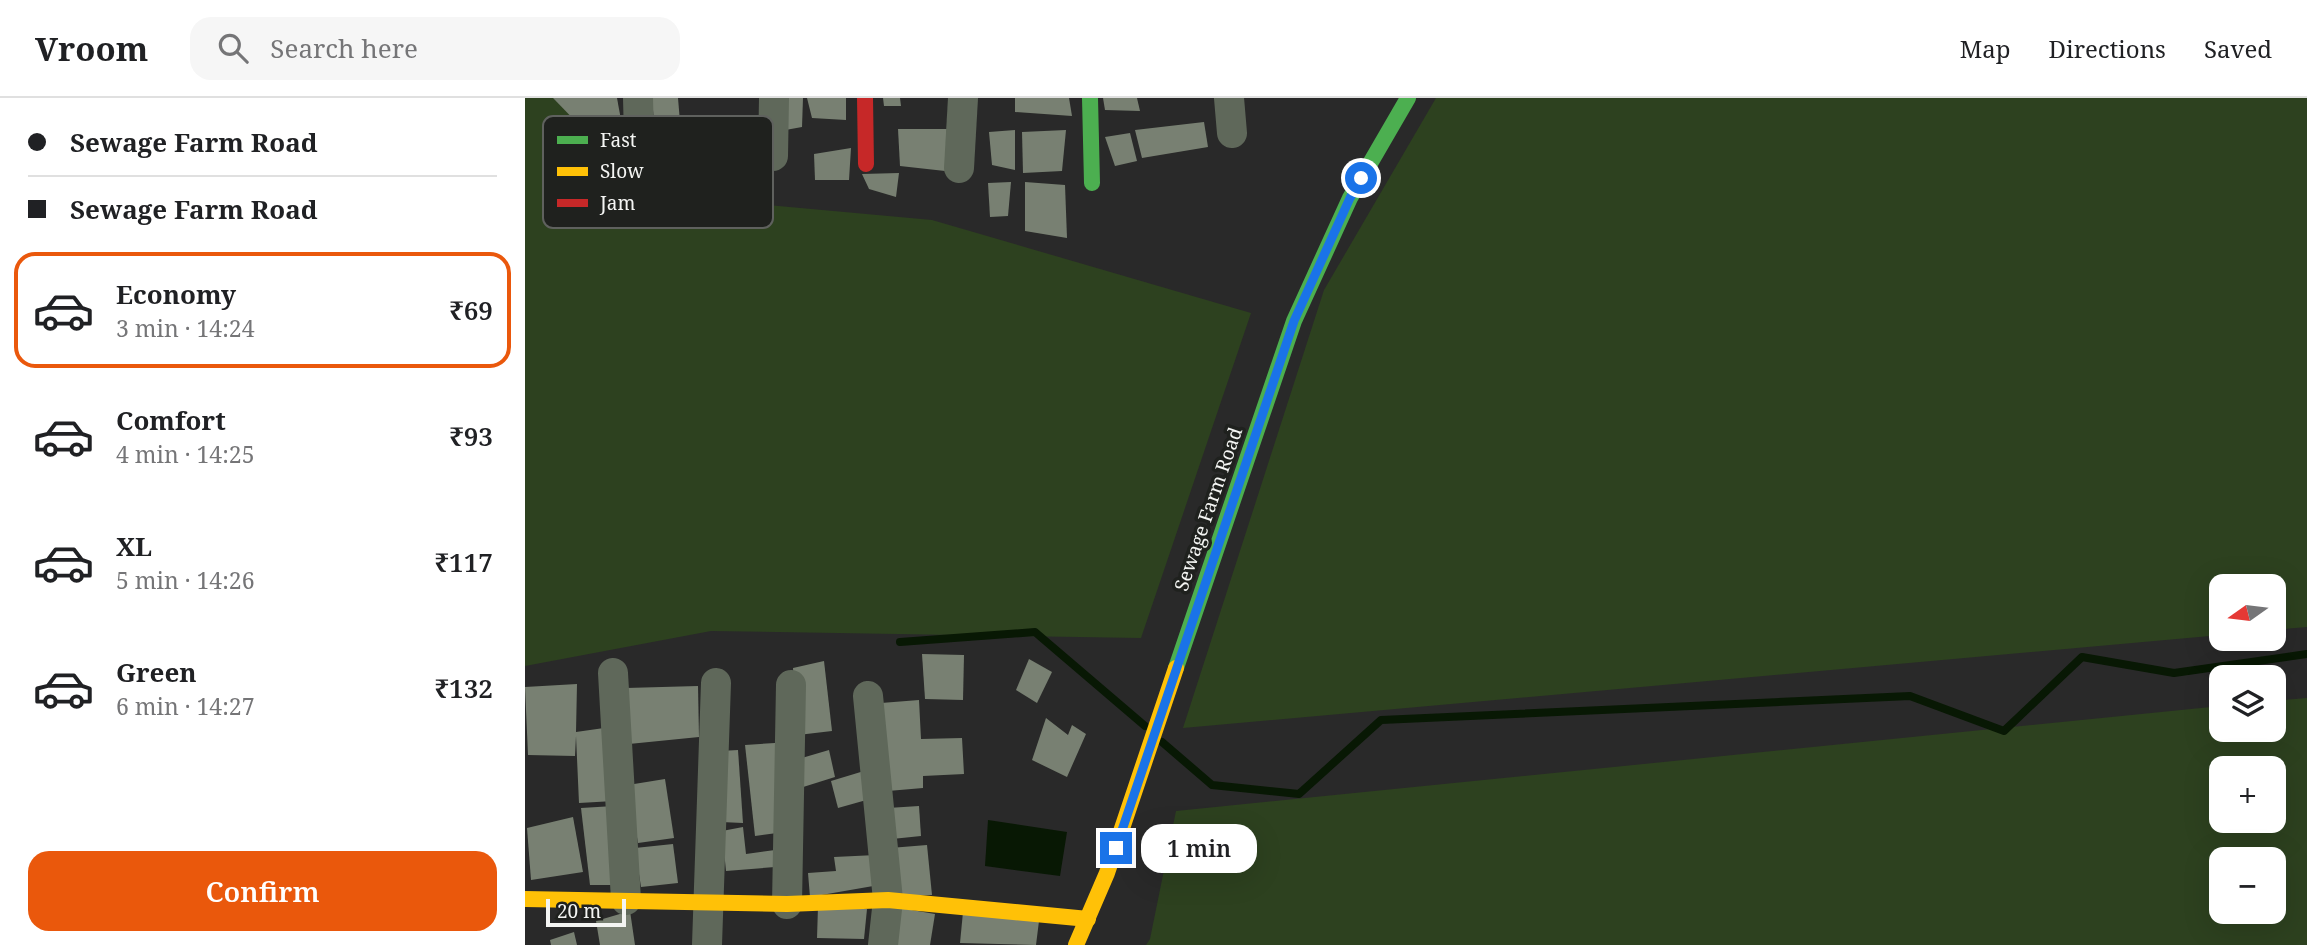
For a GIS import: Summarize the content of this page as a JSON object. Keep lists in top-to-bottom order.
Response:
{
  "streets": {
    "main road": ["Sewage Farm Road"]
  },
  "legend": ["Fast", "Slow", "Jam"],
  "scale_bar": "20 m",
  "north": "left",
  "page": {
    "header": "Vroom",
    "search": "Search here",
    "nav": ["Map", "Directions", "Saved"],
    "banner": ["Sewage Farm Road", "Sewage Farm Road"],
    "list": [
      {
        "name": "Economy",
        "note": "3 min · 14:24",
        "value": "₹69"
      },
      {
        "name": "Comfort",
        "note": "4 min · 14:25",
        "value": "₹93"
      },
      {
        "name": "XL",
        "note": "5 min · 14:26",
        "value": "₹117"
      },
      {
        "name": "Green",
        "note": "6 min · 14:27",
        "value": "₹132"
      }
    ],
    "map_buttons": ["+", "−"],
    "bubble": "1 min",
    "buttons": "Confirm",
    "scale": "20 m"
  }
}
